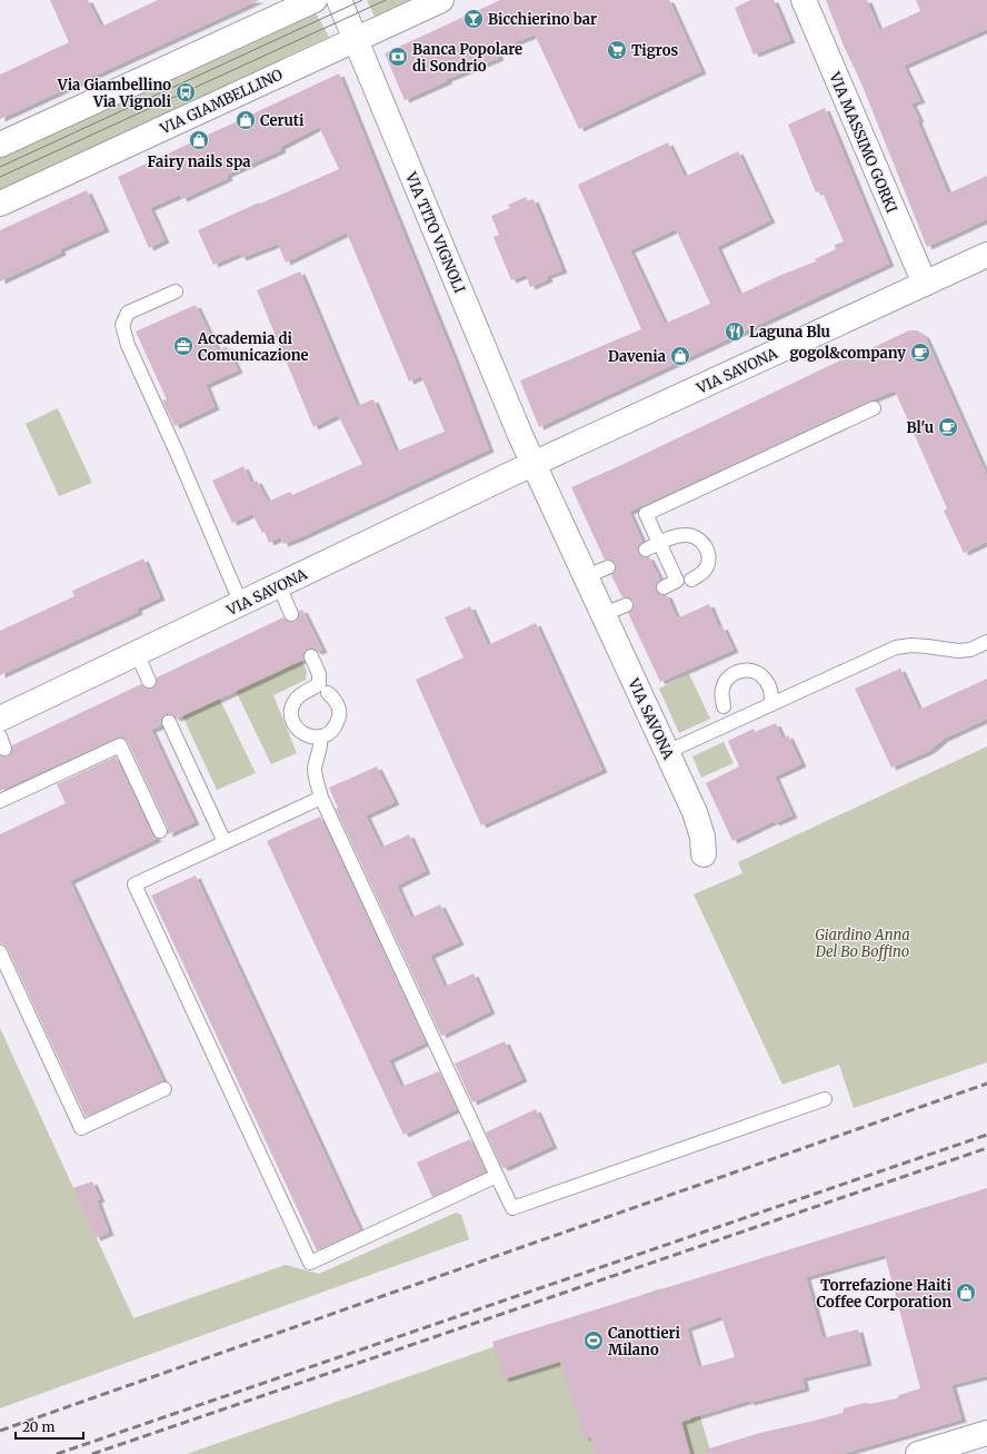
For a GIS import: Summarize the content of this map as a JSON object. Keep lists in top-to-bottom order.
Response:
{
  "streets": {
    "street": [
      "VIA GIAMBELLINO",
      "VIA MASSIMO GORKI",
      "VIA TITO VIGNOLI",
      "VIA SAVONA"
    ]
  },
  "crossings": [
    ["VIA GIAMBELLINO", "VIA TITO VIGNOLI"],
    ["VIA MASSIMO GORKI", "VIA SAVONA"],
    ["VIA TITO VIGNOLI", "VIA SAVONA"]
  ],
  "parks": ["Giardino Anna Del Bo Boffino"],
  "places": {
    "bar": ["Bicchierino bar"],
    "supermarket": ["Tigros"],
    "bank": ["Banca Popolare di Sondrio"],
    "bus stop": ["Via Giambellino Via Vignoli"],
    "shop": [
      "Ceruti",
      "Fairy nails spa",
      "Davenia",
      "Torrefazione Haiti Coffee Corporation"
    ],
    "restaurant": ["Laguna Blu"],
    "office": ["Accademia di Comunicazione"],
    "cafe": ["gogol&company", "Bl'u"],
    "sports": ["Canottieri Milano"]
  },
  "scale_bar": "20 m"
}
